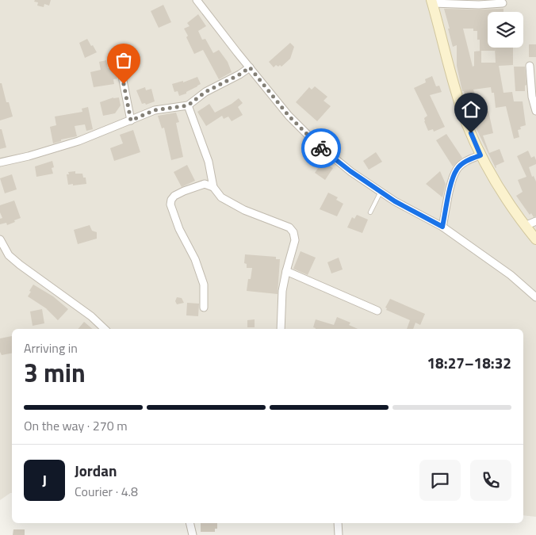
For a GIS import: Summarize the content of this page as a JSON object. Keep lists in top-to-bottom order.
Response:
{
  "page": {
    "heading": ["3 min", "Arriving in", "18:27–18:32"],
    "panel": ["Jordan", "Courier · 4.8"],
    "bar": "On the way · 270 m",
    "round": "J"
  }
}
